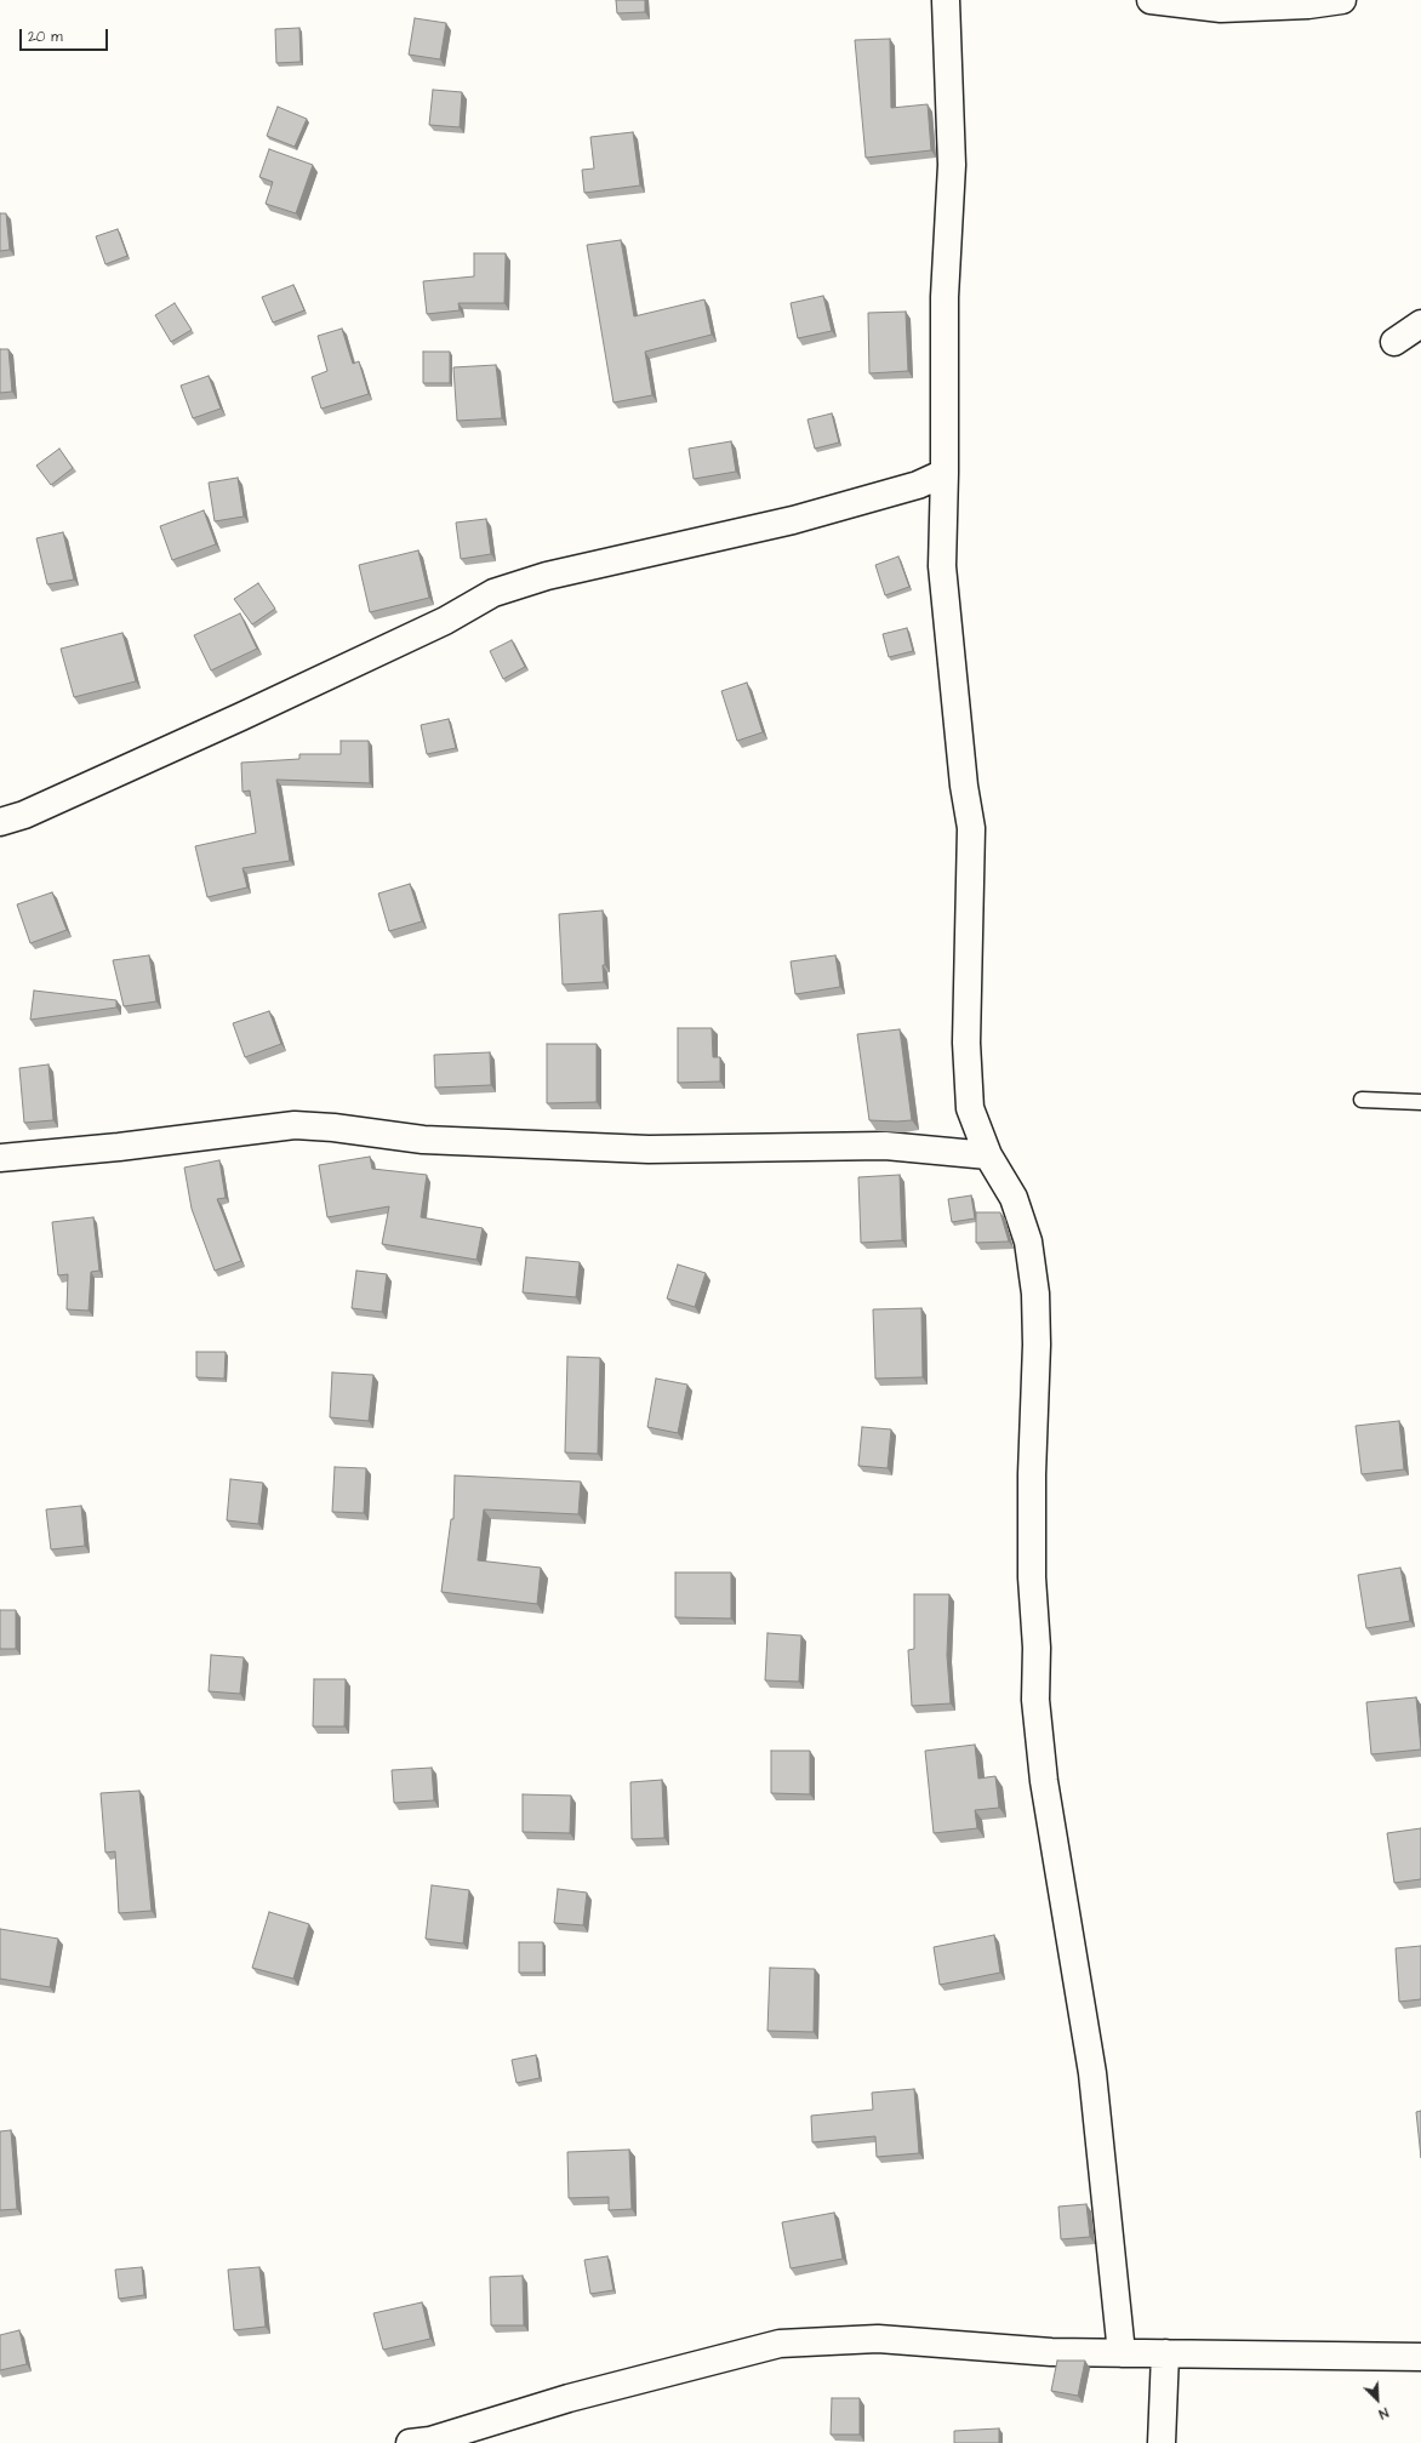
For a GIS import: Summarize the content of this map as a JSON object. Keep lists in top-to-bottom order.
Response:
{
  "scale_bar": "20 m",
  "north": "bottom right"
}
